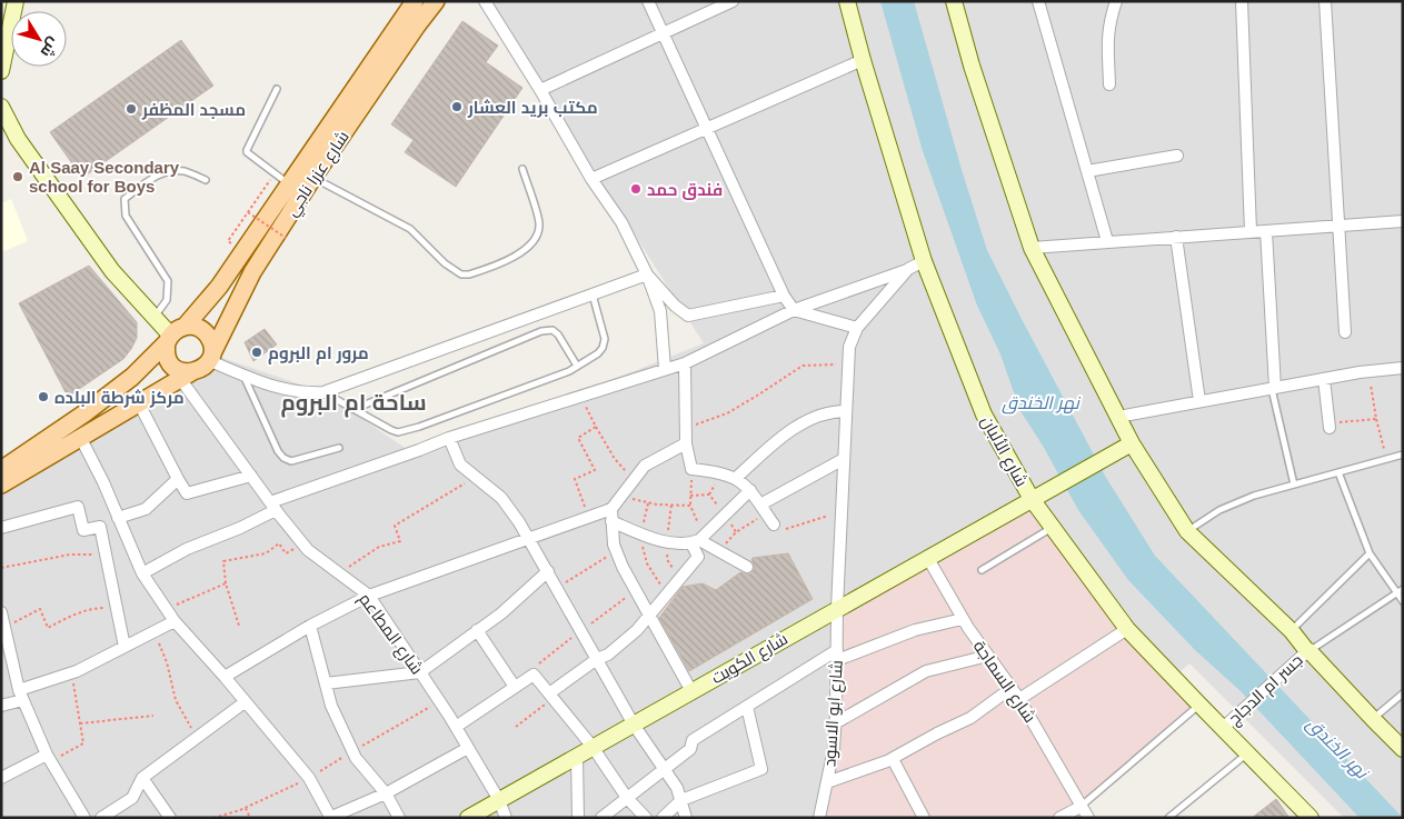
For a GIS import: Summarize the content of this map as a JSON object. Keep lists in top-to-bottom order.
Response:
{
  "streets": {
    "main road": ["شارع عزرا ناجي", "شارع الألبان", "شارع الكويت"],
    "street": [
      "شارع المطاعم",
      "شارع السماجة",
      "جسر ام الدجاج",
      "شارع ابو الاسود"
    ]
  },
  "crossings": [
    ["شارع عزرا ناجي", "شارع المطاعم"],
    ["شارع الألبان", "شارع الكويت"],
    ["شارع الألبان", "جسر ام الدجاج"],
    ["شارع المطاعم", "شارع الكويت"],
    ["شارع الكويت", "شارع السماجة"],
    ["شارع الكويت", "شارع ابو الاسود"]
  ],
  "districts": ["ساحة ام البروم"],
  "water": ["نهر الخندق"],
  "places": [
    "مكتب بريد العشار",
    "مسجد المظفر",
    "Al Saay Secondary school for Boys",
    "فندق حمد",
    "مرور ام البروم",
    "مركز شرطة البلده"
  ],
  "north": "bottom right"
}
